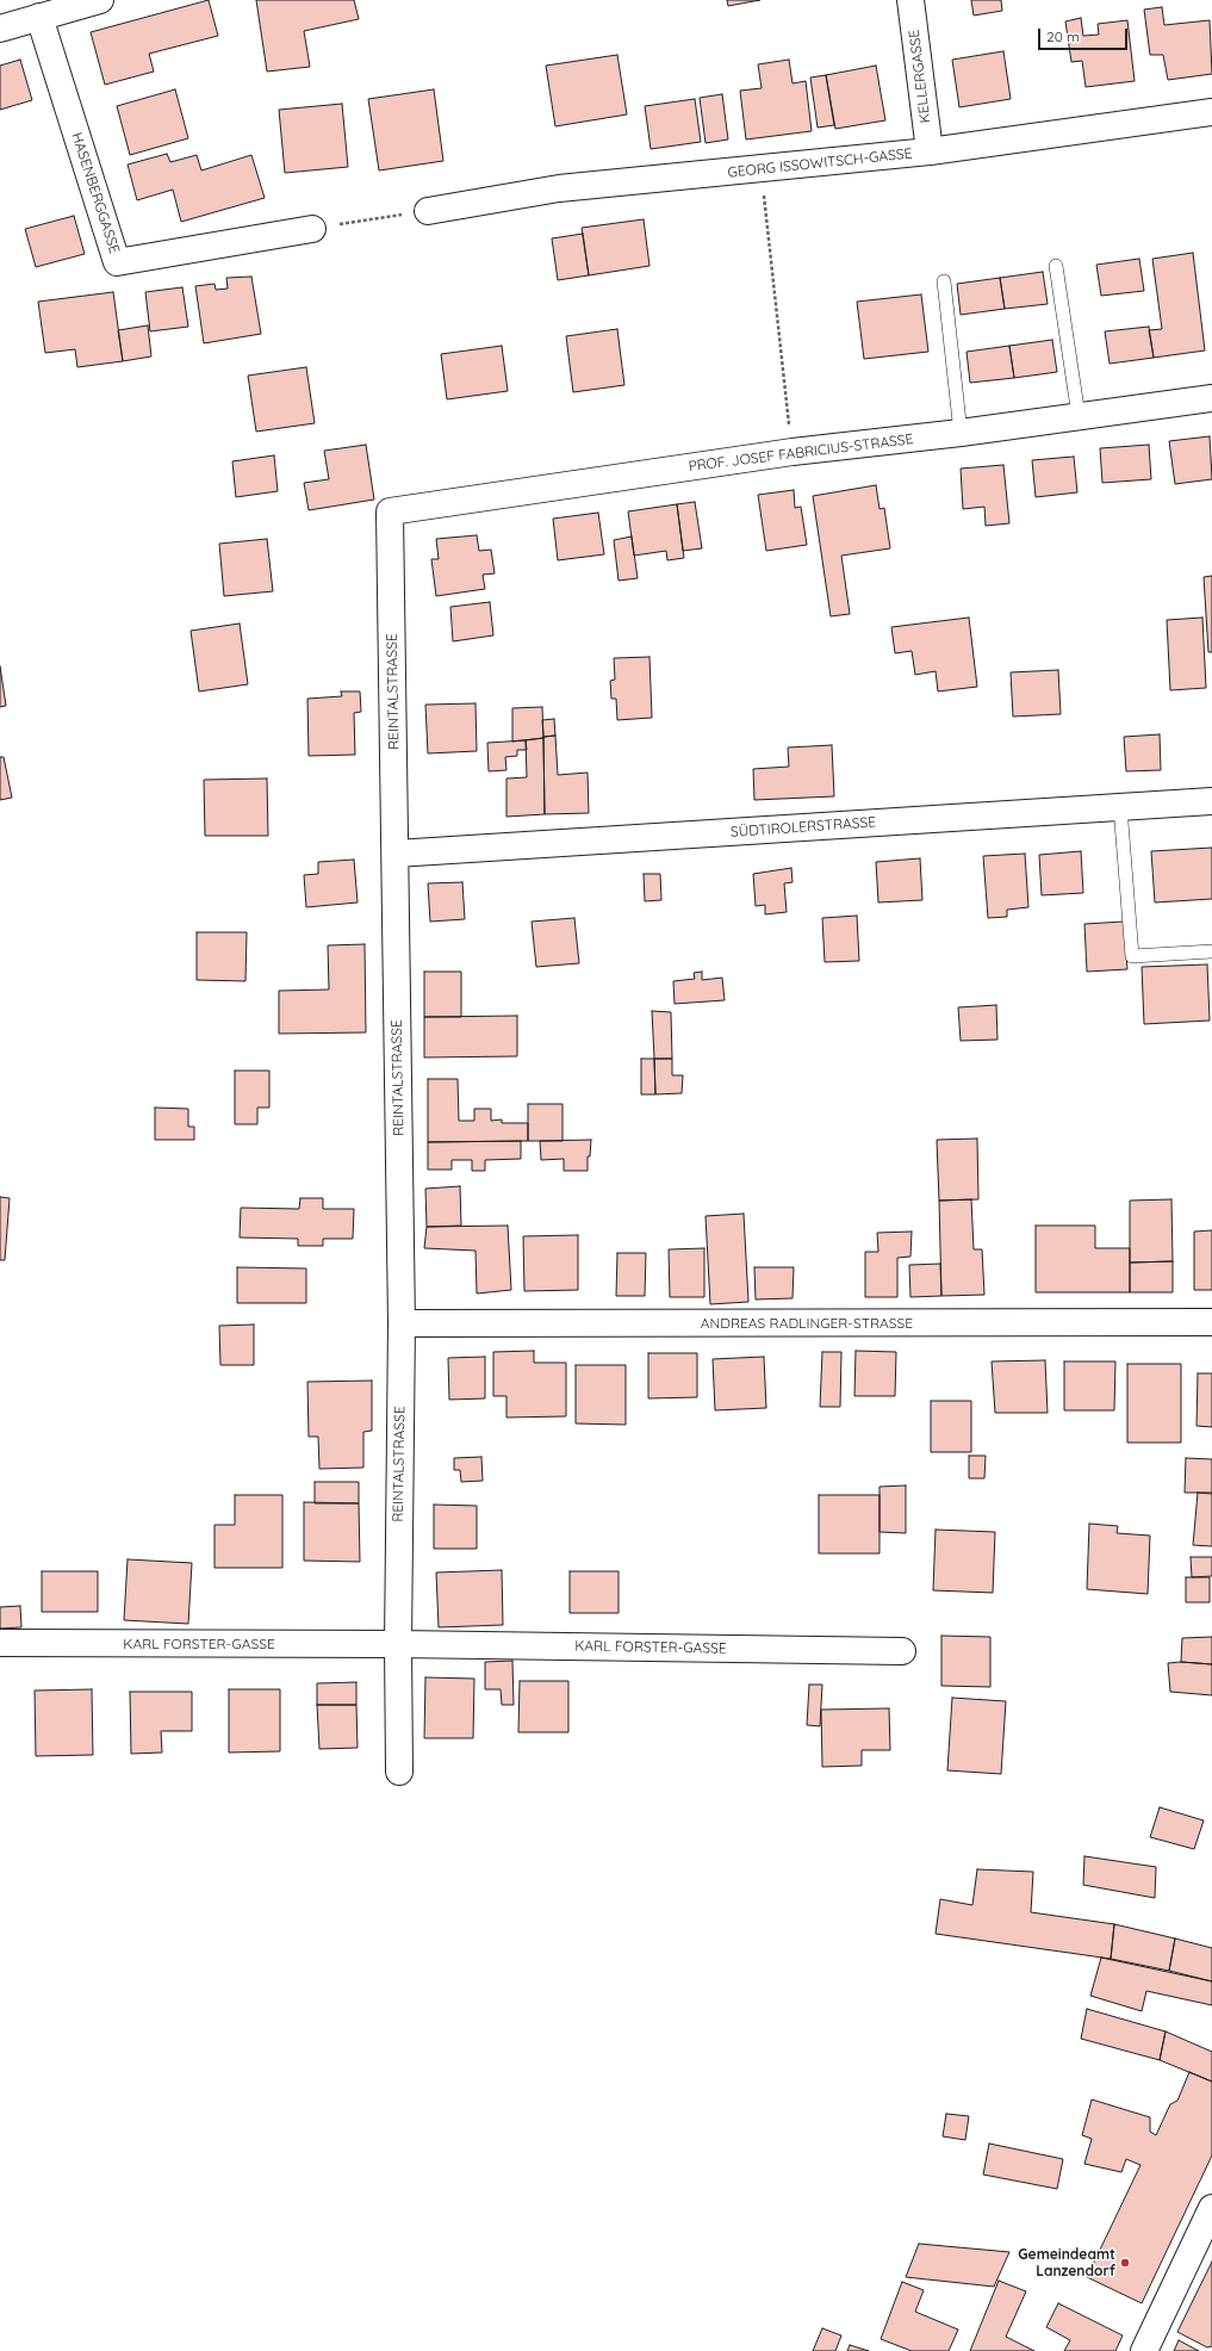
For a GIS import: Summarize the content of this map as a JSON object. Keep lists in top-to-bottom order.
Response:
{
  "streets": {
    "street": [
      "KELLERGASSE",
      "GEORG ISSOWITSCH-GASSE",
      "HASENBERGGASSE",
      "PROF. JOSEF FABRICIUS-STRASSE",
      "REINTALSTRASSE",
      "SÜDTIROLERSTRASSE",
      "ANDREAS RADLINGER-STRASSE",
      "KARL FORSTER-GASSE"
    ]
  },
  "crossings": [
    ["KELLERGASSE", "GEORG ISSOWITSCH-GASSE"],
    ["PROF. JOSEF FABRICIUS-STRASSE", "REINTALSTRASSE"],
    ["REINTALSTRASSE", "SÜDTIROLERSTRASSE"],
    ["REINTALSTRASSE", "ANDREAS RADLINGER-STRASSE"],
    ["REINTALSTRASSE", "KARL FORSTER-GASSE"]
  ],
  "places": ["Gemeindeamt Lanzendorf"],
  "scale_bar": "20 m"
}
